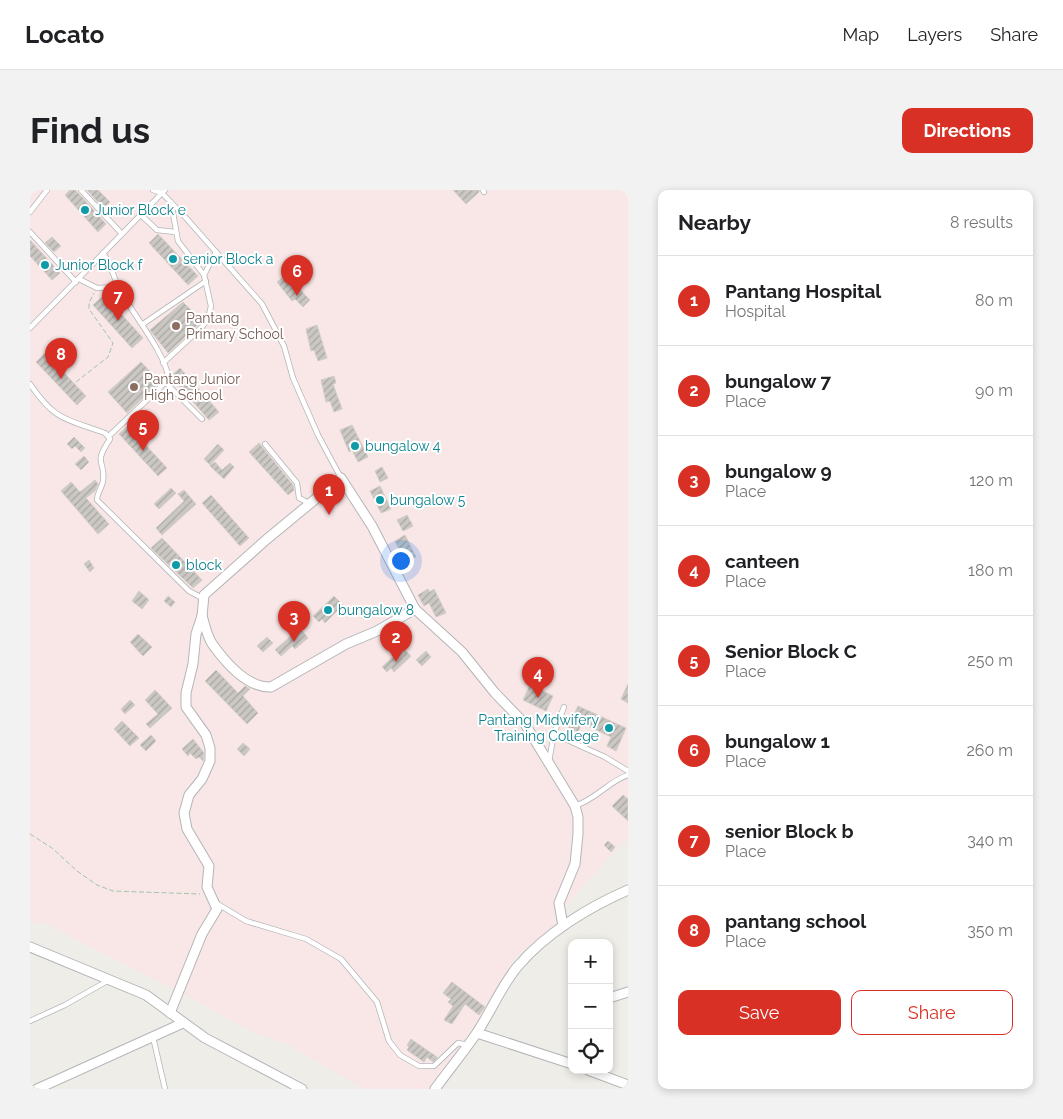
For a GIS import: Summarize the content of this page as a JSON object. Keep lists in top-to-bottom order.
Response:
{
  "places": [
    "Junior Block e",
    "senior Block a",
    "Junior Block f",
    "Pantang Primary School",
    "Pantang Junior High School",
    "bungalow 4",
    "bungalow 5",
    "block",
    "bungalow 8",
    "Pantang Midwifery Training College"
  ],
  "page": {
    "header": "Locato",
    "nav": ["Map", "Layers", "Share"],
    "buttons": [
      "Directions",
      ["Save", "Share"]
    ],
    "title": "Find us",
    "heading": ["Nearby", "8 results"],
    "pins": [
      "6",
      "7",
      "8",
      "5",
      "1",
      "3",
      "2",
      "4"
    ],
    "list": [
      {
        "mark": "1",
        "name": "Pantang Hospital",
        "note": "Hospital",
        "value": "80 m"
      },
      {
        "mark": "2",
        "name": "bungalow 7",
        "note": "Place",
        "value": "90 m"
      },
      {
        "mark": "3",
        "name": "bungalow 9",
        "note": "Place",
        "value": "120 m"
      },
      {
        "mark": "4",
        "name": "canteen",
        "note": "Place",
        "value": "180 m"
      },
      {
        "mark": "5",
        "name": "Senior Block C",
        "note": "Place",
        "value": "250 m"
      },
      {
        "mark": "6",
        "name": "bungalow 1",
        "note": "Place",
        "value": "260 m"
      },
      {
        "mark": "7",
        "name": "senior Block b",
        "note": "Place",
        "value": "340 m"
      },
      {
        "mark": "8",
        "name": "pantang school",
        "note": "Place",
        "value": "350 m"
      }
    ],
    "map_buttons": ["+", "−"]
  }
}
